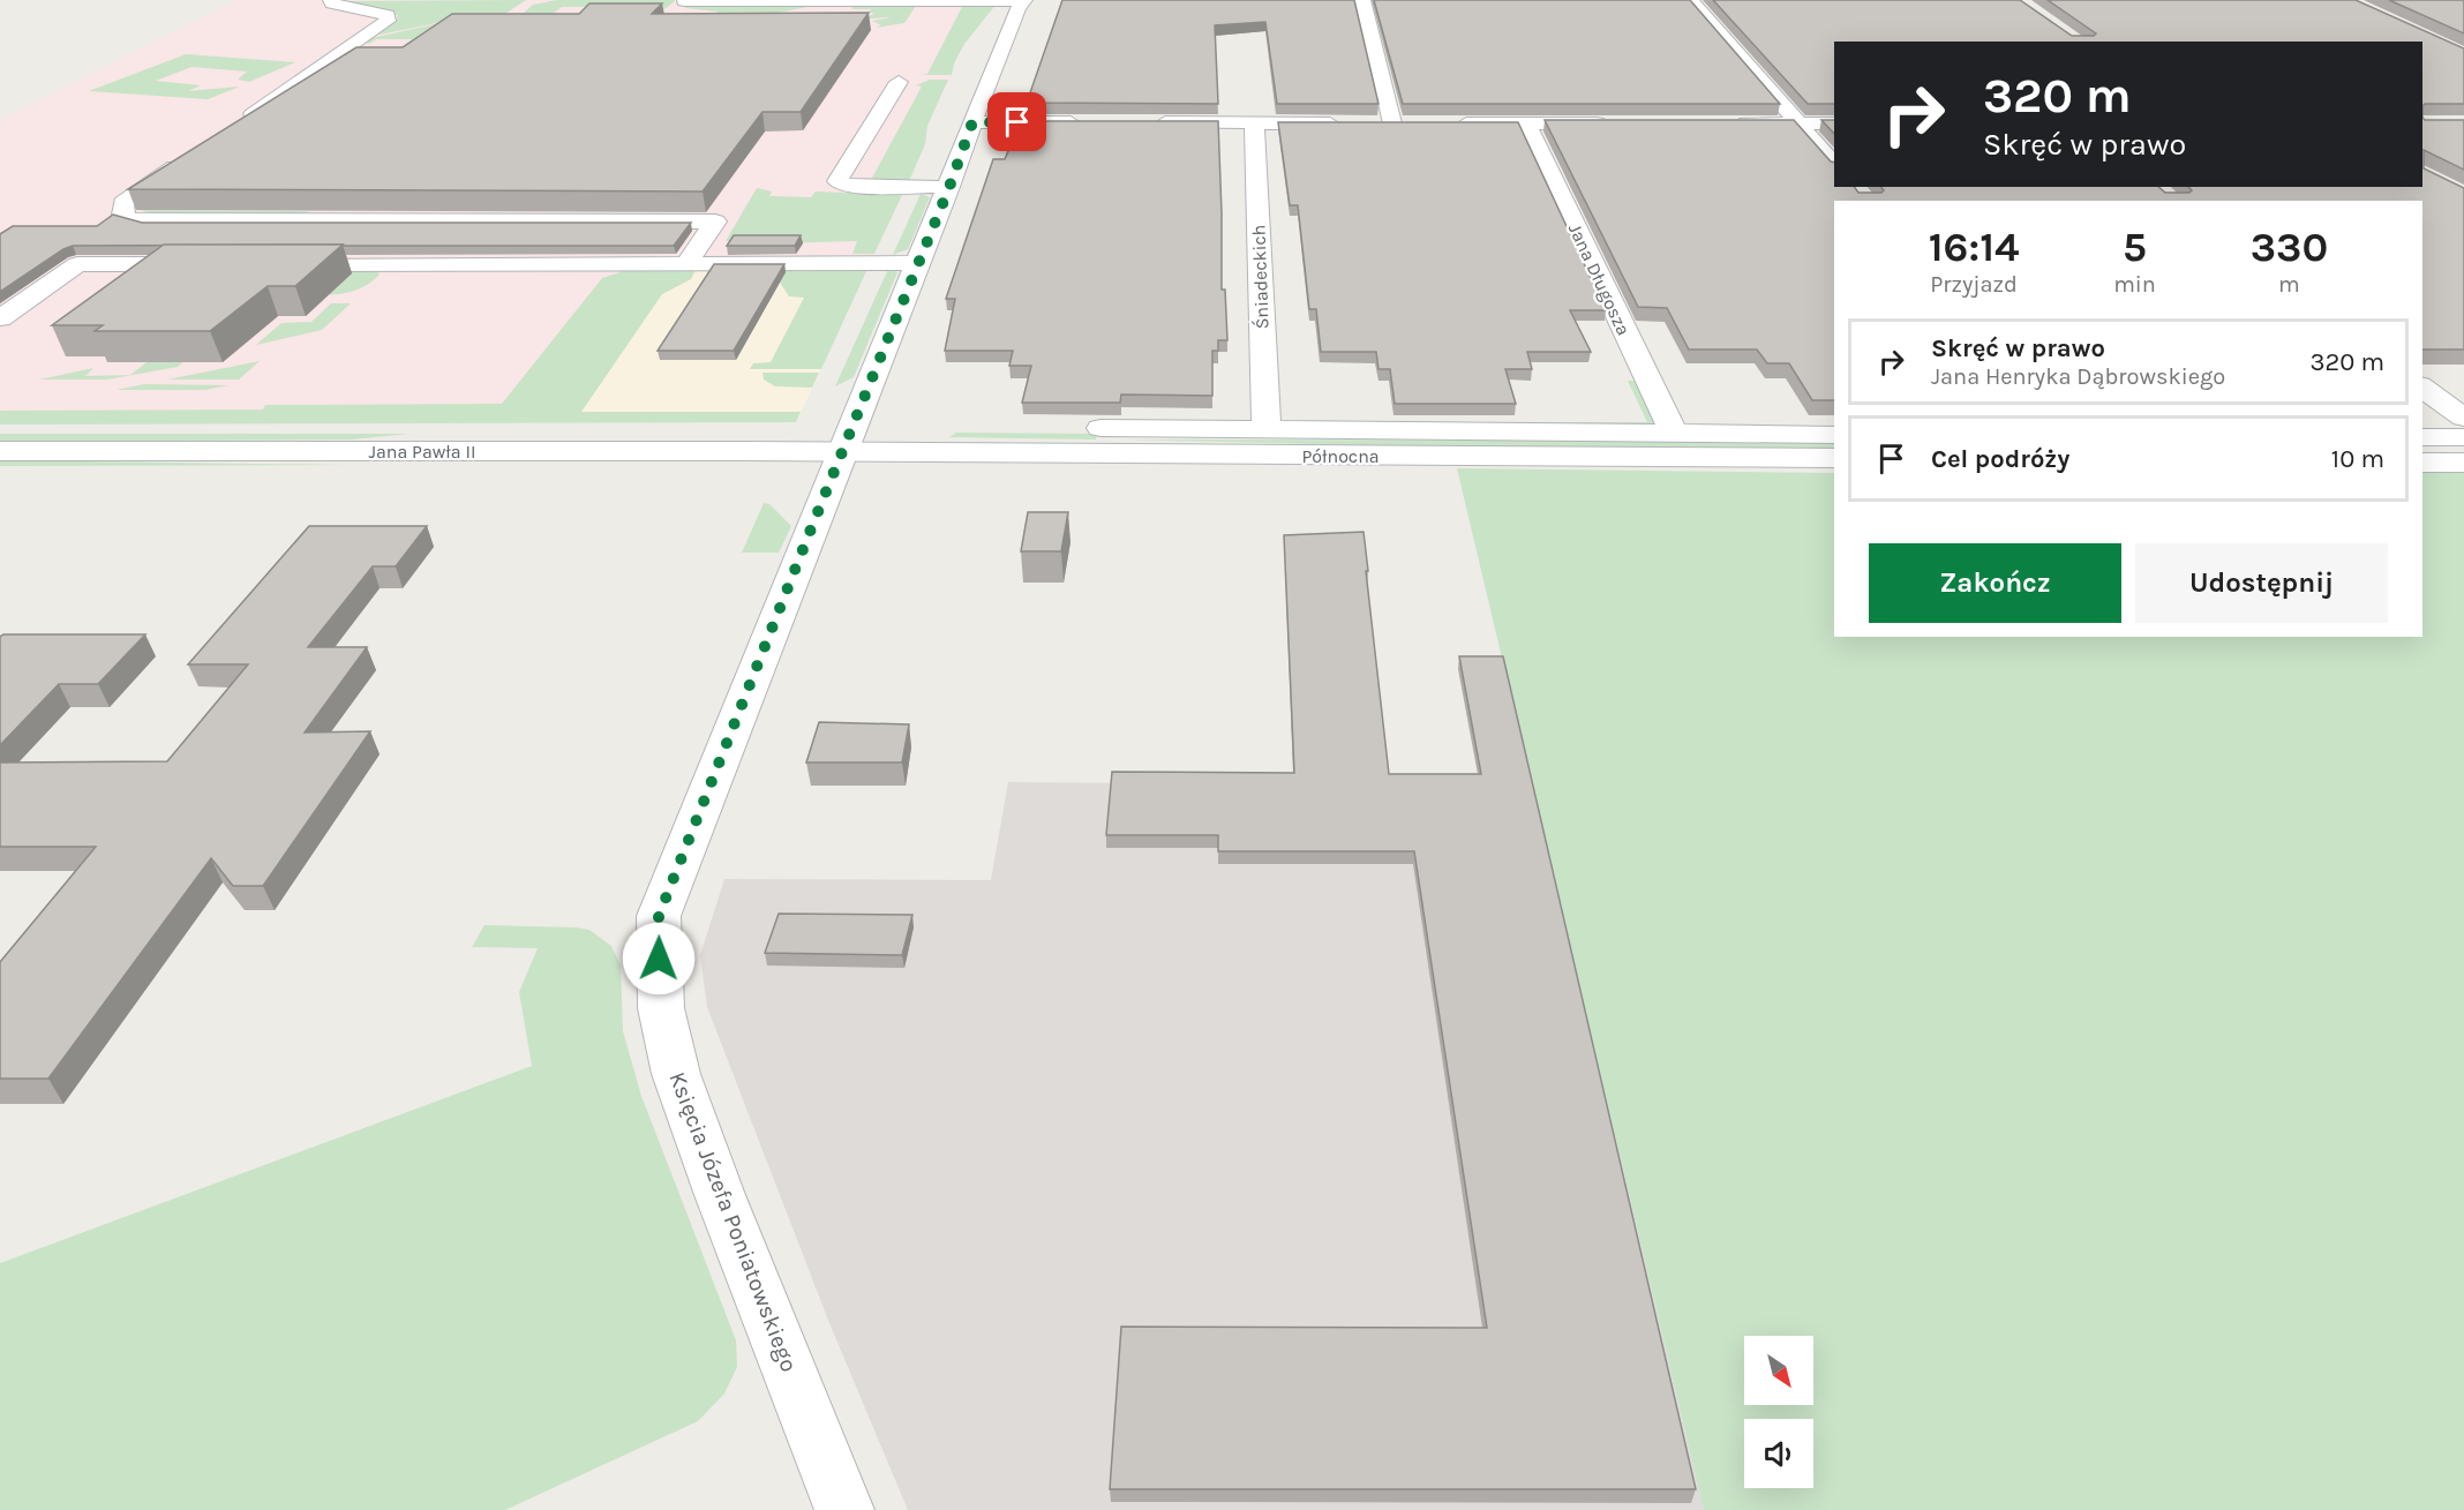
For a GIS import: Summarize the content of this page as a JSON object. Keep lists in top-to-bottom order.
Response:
{
  "streets": {
    "street": [
      "Śniadeckich",
      "Jana Długosza",
      "Jana Pawła II",
      "Północna",
      "Księcia Józefa Poniatowskiego"
    ]
  },
  "crossings": [
    ["Śniadeckich", "Północna"],
    ["Jana Długosza", "Północna"],
    ["Jana Pawła II", "Północna"],
    ["Jana Pawła II", "Księcia Józefa Poniatowskiego"],
    ["Północna", "Księcia Józefa Poniatowskiego"]
  ],
  "north": "bottom right",
  "page": {
    "turn": ["320 m", "Skręć w prawo"],
    "eta": [
      "16:14",
      "Przyjazd",
      "5",
      "min",
      "330",
      "m"
    ],
    "list": [
      {
        "name": "Skręć w prawo",
        "note": "Jana Henryka Dąbrowskiego",
        "value": "320 m"
      },
      {
        "name": "Cel podróży",
        "value": "10 m"
      }
    ],
    "buttons": ["Zakończ", "Udostępnij"]
  }
}
